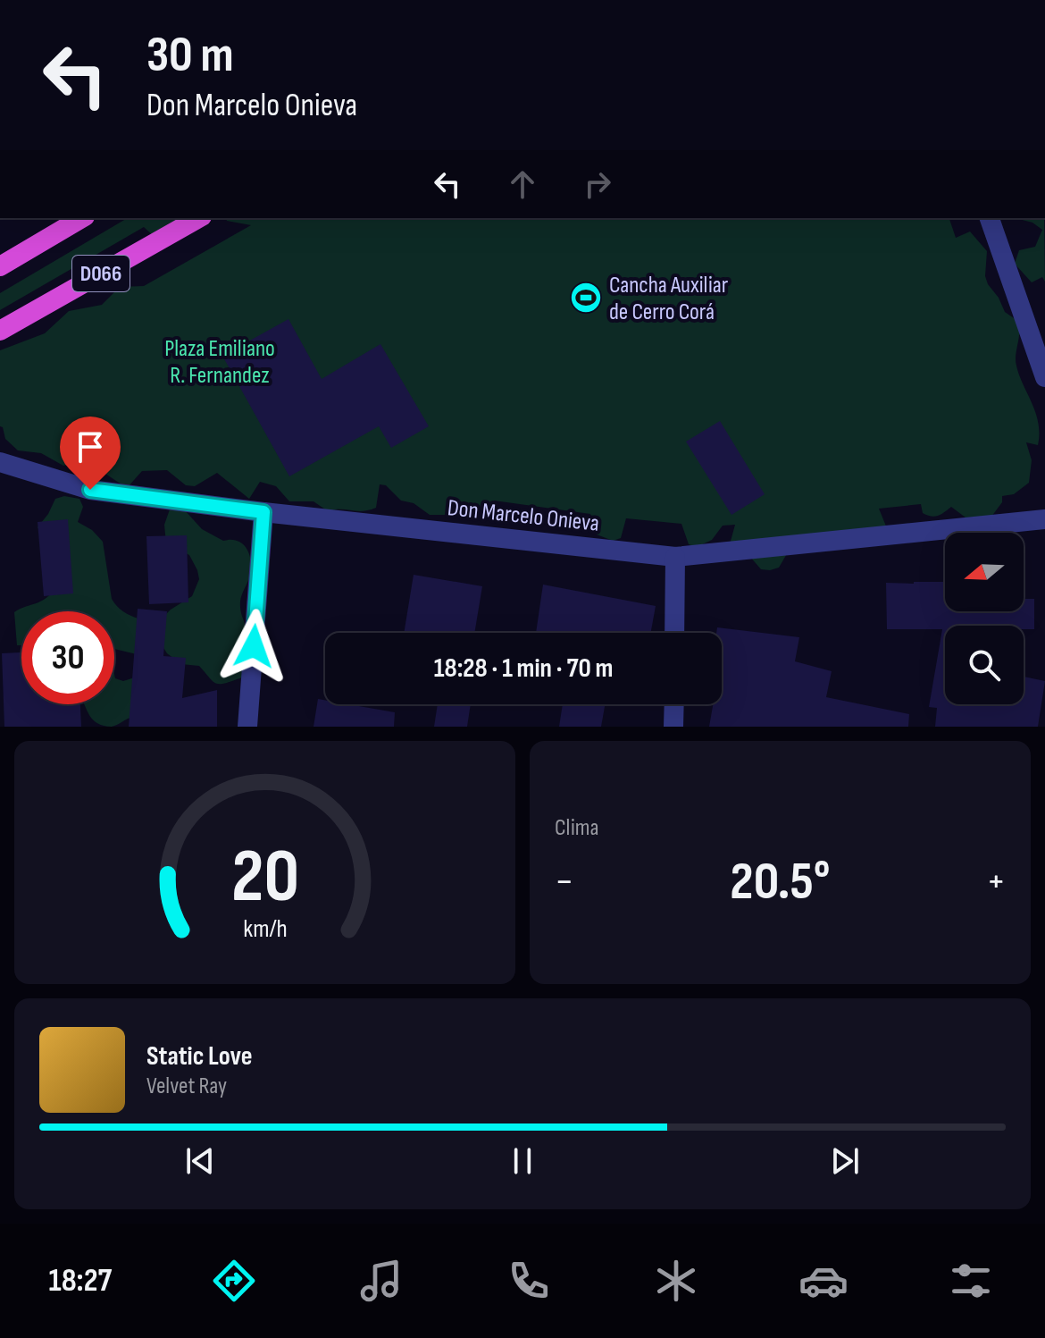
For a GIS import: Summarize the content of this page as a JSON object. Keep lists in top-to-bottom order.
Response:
{
  "streets": {
    "highway": ["D066"],
    "street": ["Don Marcelo Onieva"]
  },
  "parks": ["Plaza Emiliano R. Fernandez"],
  "places": {
    "sports": ["Cancha Auxiliar de Cerro Corá"]
  },
  "north": "left",
  "page": {
    "turn": ["30 m", "Don Marcelo Onieva"],
    "limit": "30",
    "trip": "18:28 · 1 min · 70 m",
    "tile": "Clima",
    "heat": ["−", "20.5°", "+"],
    "song": ["Static Love", "Velvet Ray"],
    "tabs": "18:27",
    "gauge": ["20", "km/h"]
  }
}
